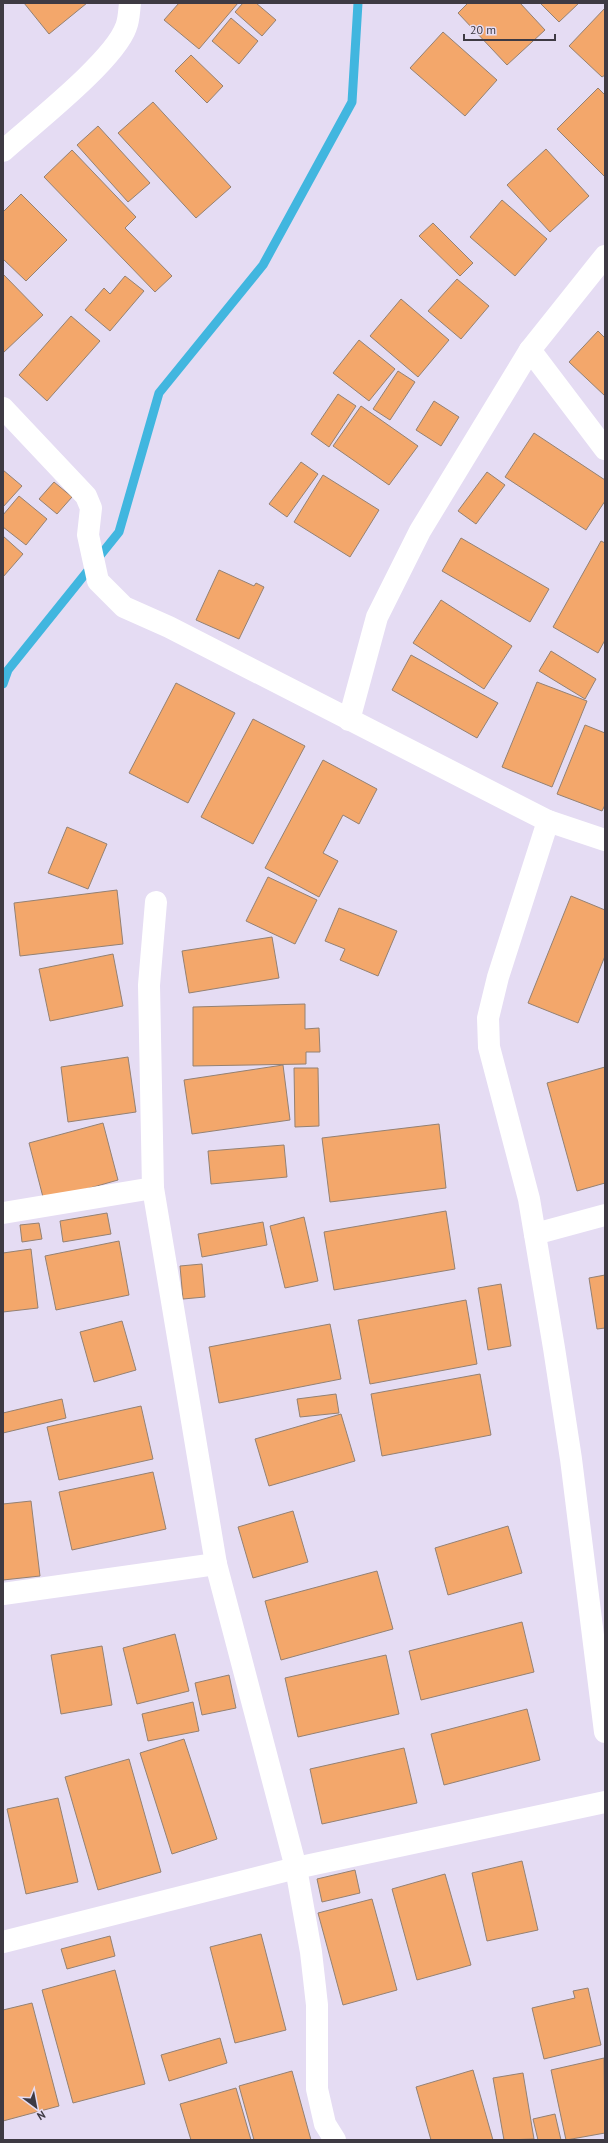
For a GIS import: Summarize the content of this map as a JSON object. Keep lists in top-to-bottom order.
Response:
{
  "scale_bar": "20 m",
  "north": "bottom right"
}
